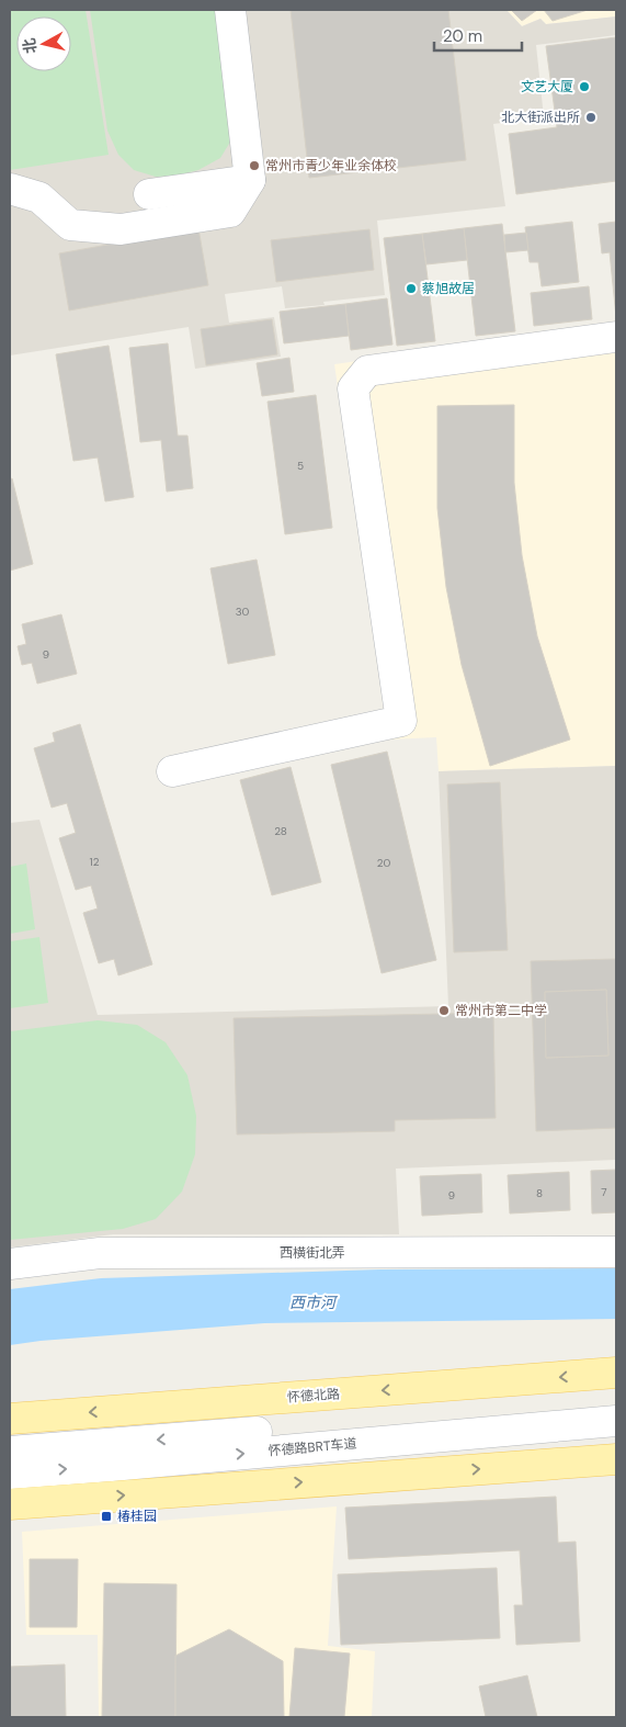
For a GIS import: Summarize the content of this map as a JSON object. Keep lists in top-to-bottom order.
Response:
{
  "streets": {
    "main road": ["怀德北路"],
    "street": ["西横街北弄", "怀德路BRT车道"]
  },
  "water": ["西市河"],
  "places": {
    "other": [
      "文艺大厦",
      "北大街派出所",
      "常州市青少年业余体校",
      "蔡旭故居",
      "常州市第二中学"
    ],
    "transit": ["椿桂园"]
  },
  "house_numbers": [
    "5",
    "30",
    "9",
    "28",
    "12",
    "20",
    "7",
    "8",
    "9"
  ],
  "scale_bar": "20 m",
  "north": "left"
}
